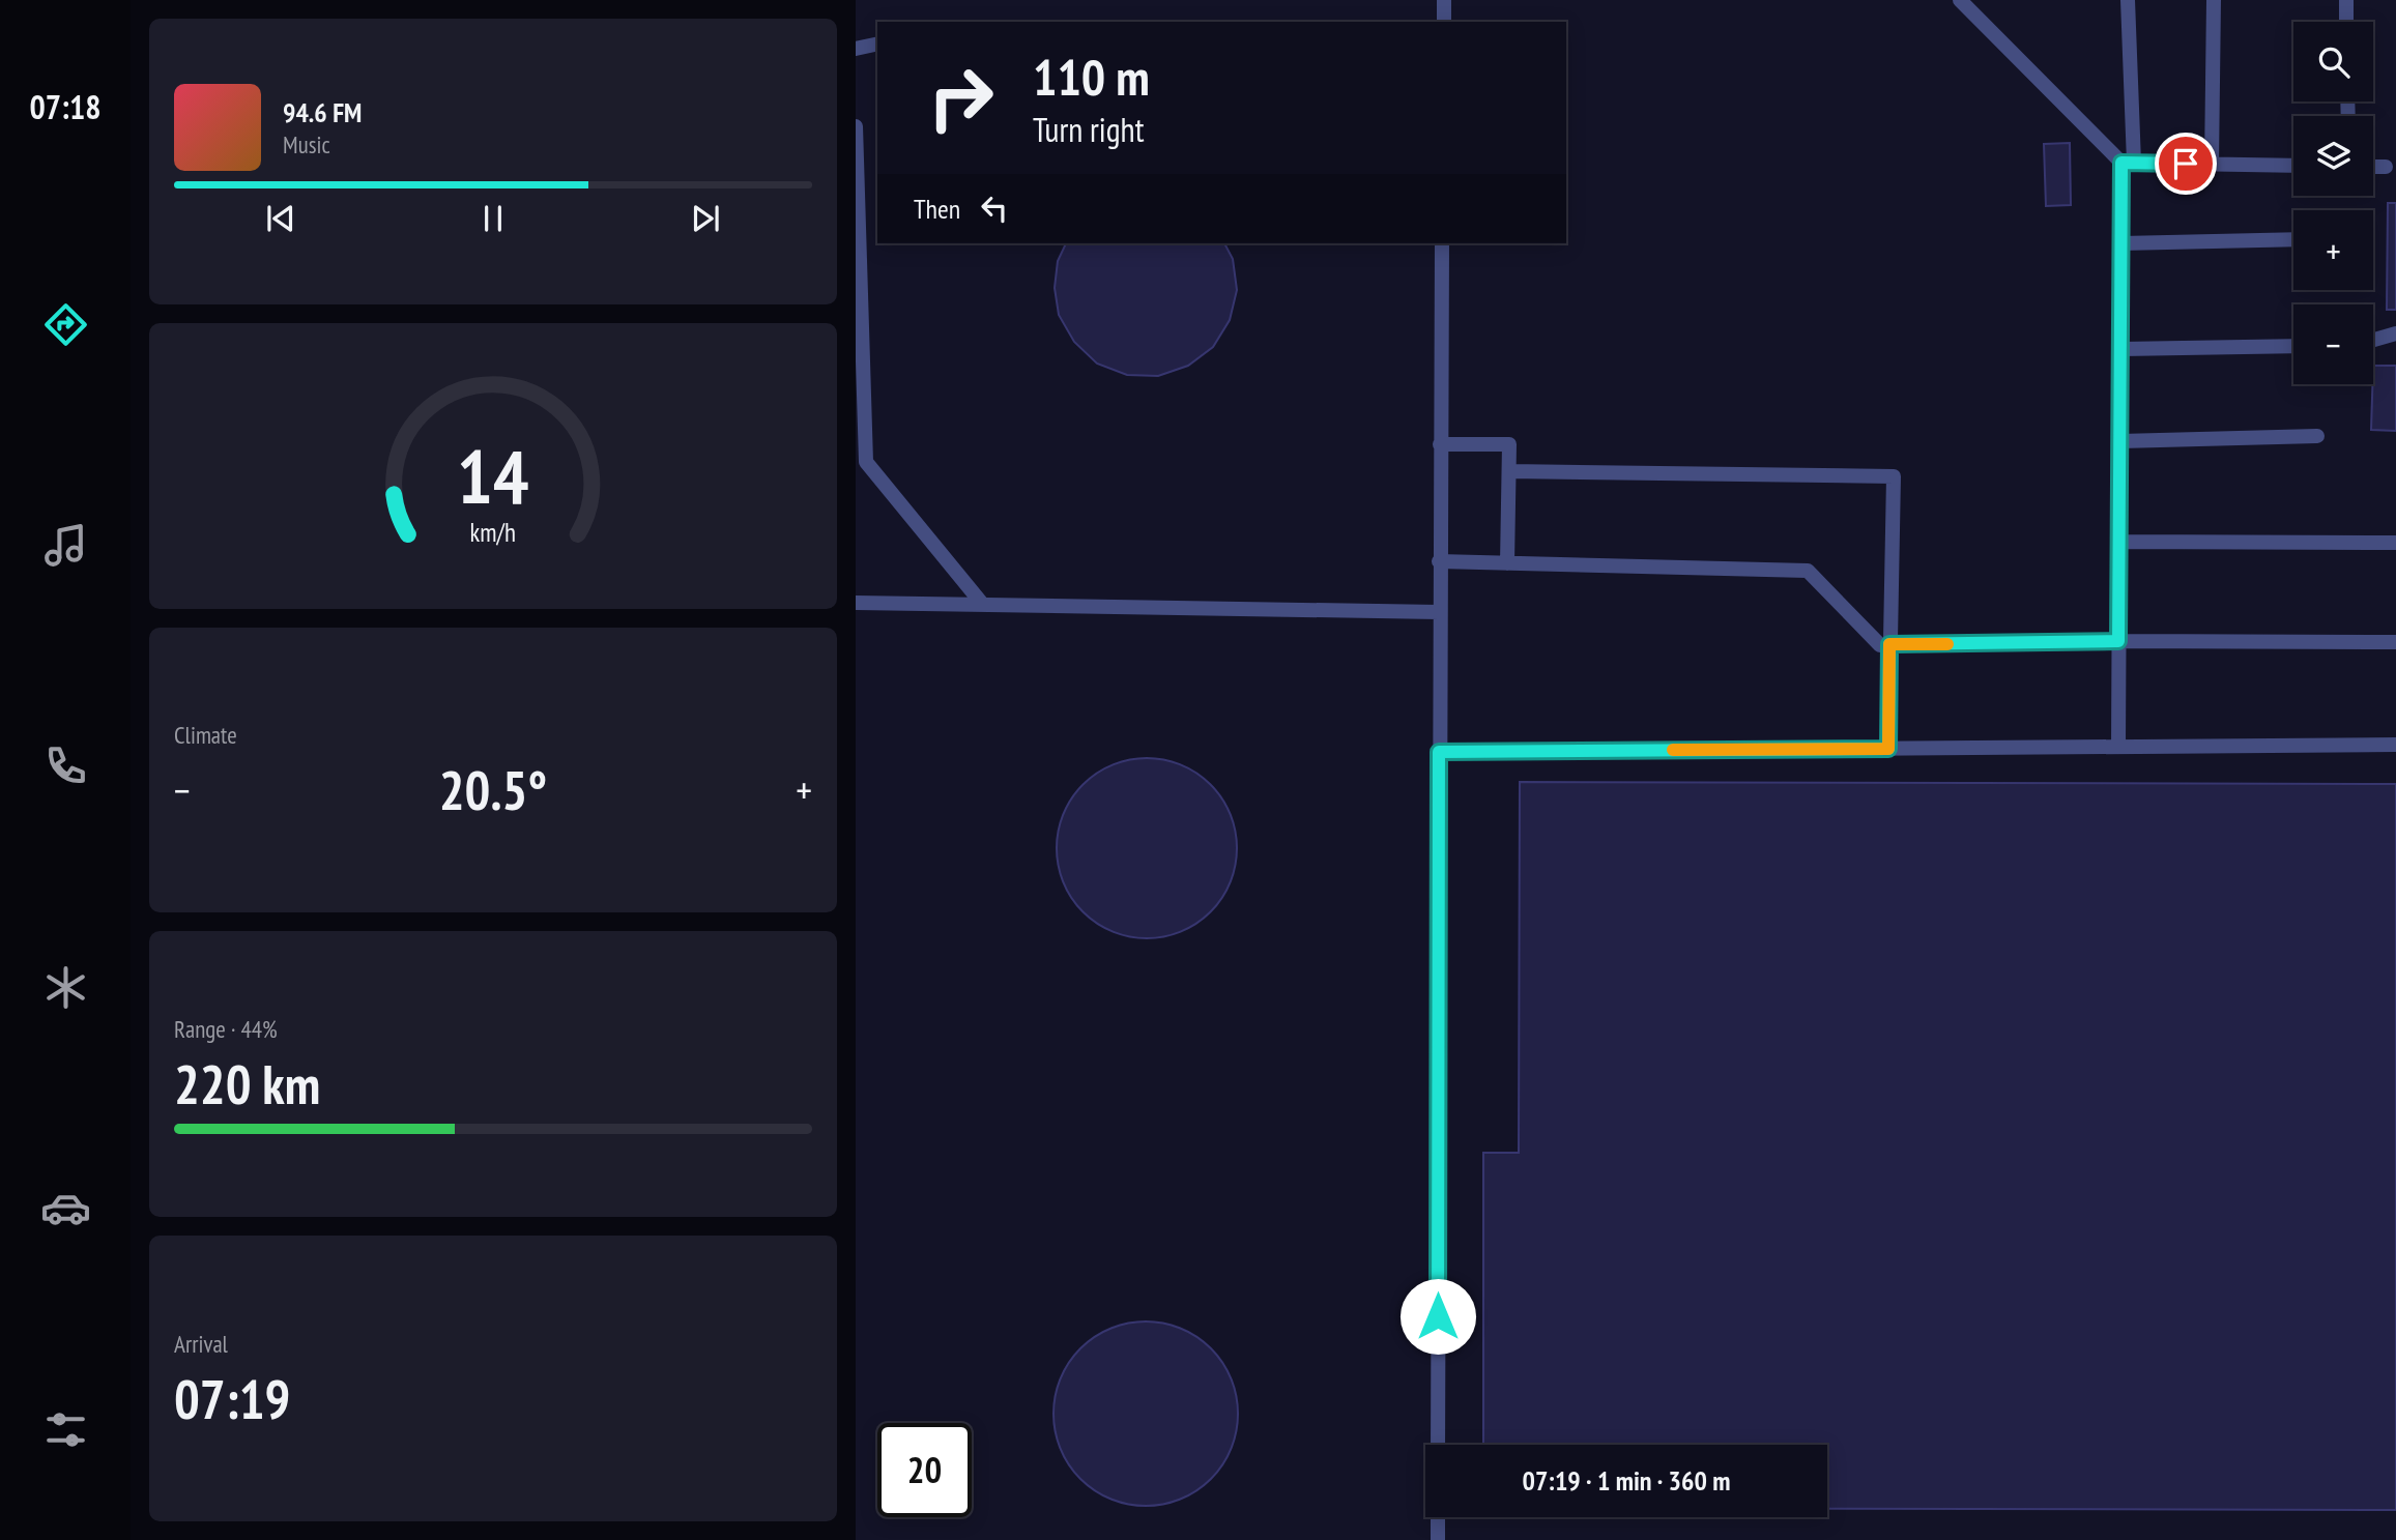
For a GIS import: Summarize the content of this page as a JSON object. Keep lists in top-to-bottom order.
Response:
{
  "page": {
    "tabs": "07:18",
    "map_buttons": ["+", "−"],
    "turn": ["110 m", "Turn right"],
    "song": ["94.6 FM", "Music"],
    "then": "Then",
    "tile": [
      "Climate",
      ["Range · 44%", "220 km"],
      ["Arrival", "07:19"]
    ],
    "heat": ["−", "20.5°", "+"],
    "limit": "20",
    "trip": "07:19 · 1 min · 360 m",
    "gauge": ["14", "km/h"]
  }
}
